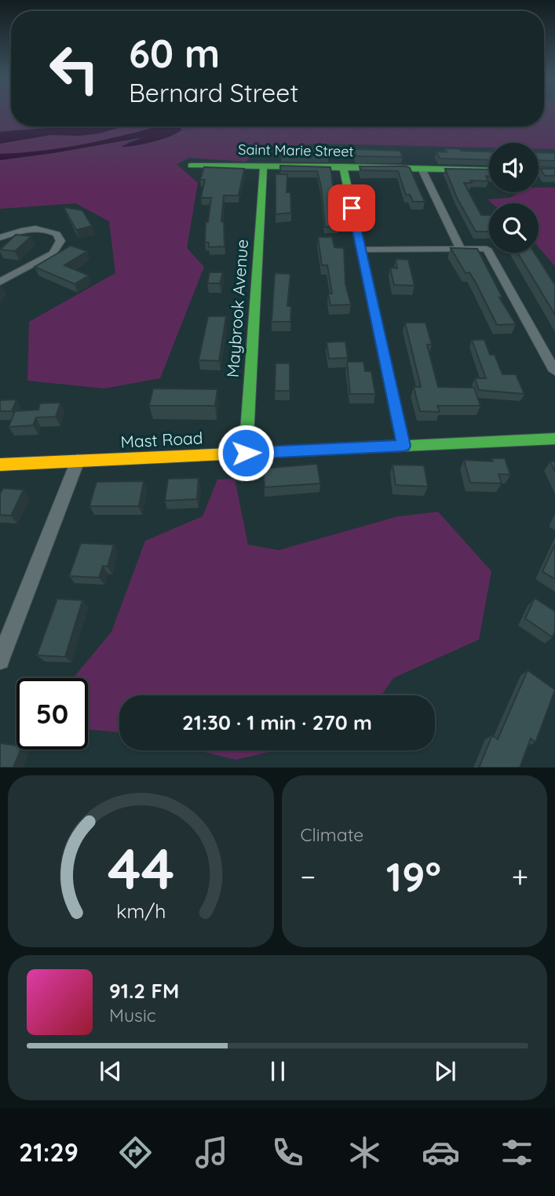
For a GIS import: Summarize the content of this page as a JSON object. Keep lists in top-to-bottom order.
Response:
{
  "streets": {
    "street": ["Saint Marie Street", "Maybrook Avenue", "Mast Road"]
  },
  "crossings": [
    ["Saint Marie Street", "Maybrook Avenue"],
    ["Maybrook Avenue", "Mast Road"]
  ],
  "page": {
    "turn": ["60 m", "Bernard Street"],
    "limit": "50",
    "trip": "21:30 · 1 min · 270 m",
    "tile": "Climate",
    "heat": ["−", "19°", "+"],
    "song": ["91.2 FM", "Music"],
    "tabs": "21:29",
    "gauge": ["44", "km/h"]
  }
}
